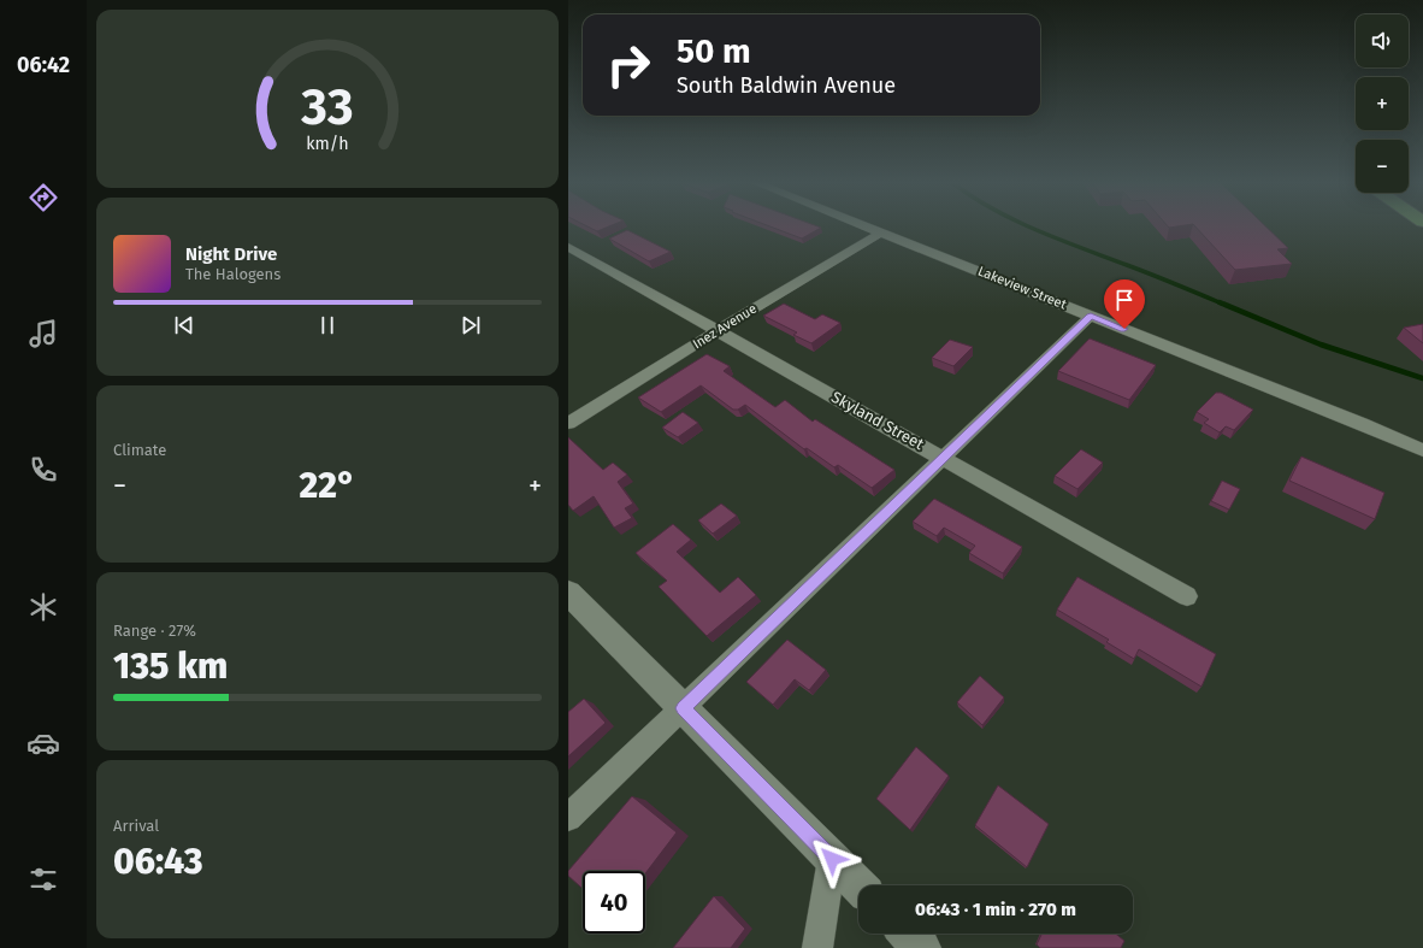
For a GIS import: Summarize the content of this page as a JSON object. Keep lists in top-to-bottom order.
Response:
{
  "streets": {
    "street": ["Lakeview Street", "Inez Avenue", "Skyland Street"]
  },
  "crossings": [
    ["Lakeview Street", "Inez Avenue"],
    ["Inez Avenue", "Skyland Street"]
  ],
  "page": {
    "tabs": "06:42",
    "map_buttons": ["+", "−"],
    "turn": ["50 m", "South Baldwin Avenue"],
    "song": ["Night Drive", "The Halogens"],
    "tile": [
      "Climate",
      ["Range · 27%", "135 km"],
      ["Arrival", "06:43"]
    ],
    "heat": ["−", "22°", "+"],
    "limit": "40",
    "trip": "06:43 · 1 min · 270 m",
    "gauge": ["33", "km/h"]
  }
}
